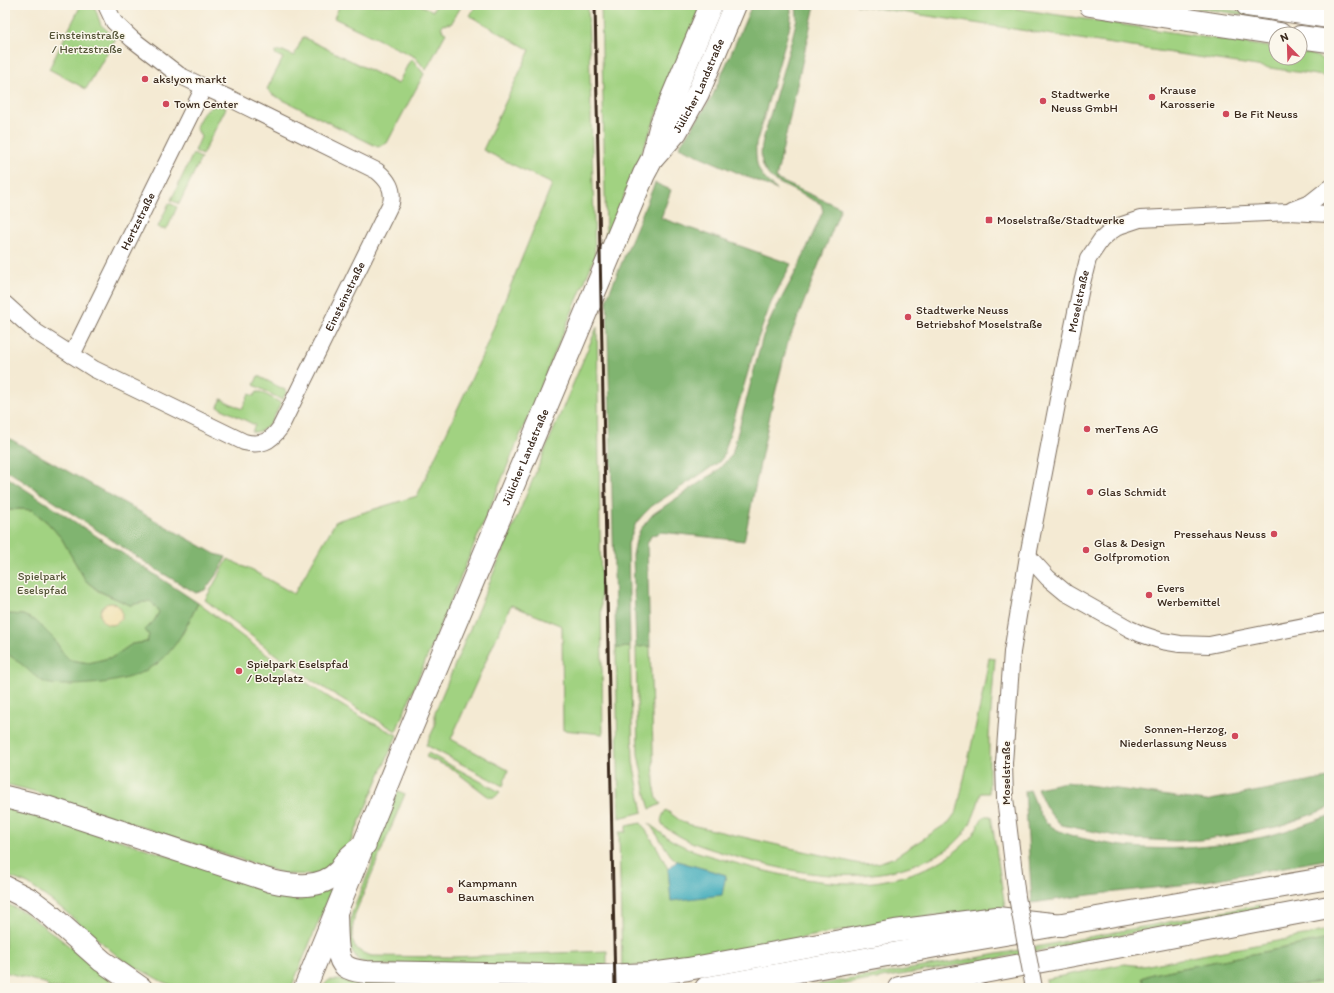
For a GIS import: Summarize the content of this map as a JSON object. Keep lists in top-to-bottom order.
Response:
{
  "streets": {
    "main road": ["Jülicher Landstraße"],
    "street": ["Hertzstraße", "Einsteinstraße", "Moselstraße"]
  },
  "crossings": [
    ["Hertzstraße", "Einsteinstraße"]
  ],
  "parks": ["Einsteinstraße / Hertzstraße", "Spielpark Eselspfad"],
  "places": {
    "other": [
      "aks!yon markt",
      "Krause Karosserie",
      "Stadtwerke Neuss GmbH",
      "Town Center",
      "Be Fit Neuss",
      "Stadtwerke Neuss Betriebshof Moselstraße",
      "merTens AG",
      "Glas Schmidt",
      "Pressehaus Neuss",
      "Glas & Design Golfpromotion",
      "Evers Werbemittel",
      "Spielpark Eselspfad / Bolzplatz",
      "Sonnen-Herzog, Niederlassung Neuss",
      "Kampmann Baumaschinen"
    ],
    "transit": ["Moselstraße/Stadtwerke"]
  },
  "north": "top left"
}
